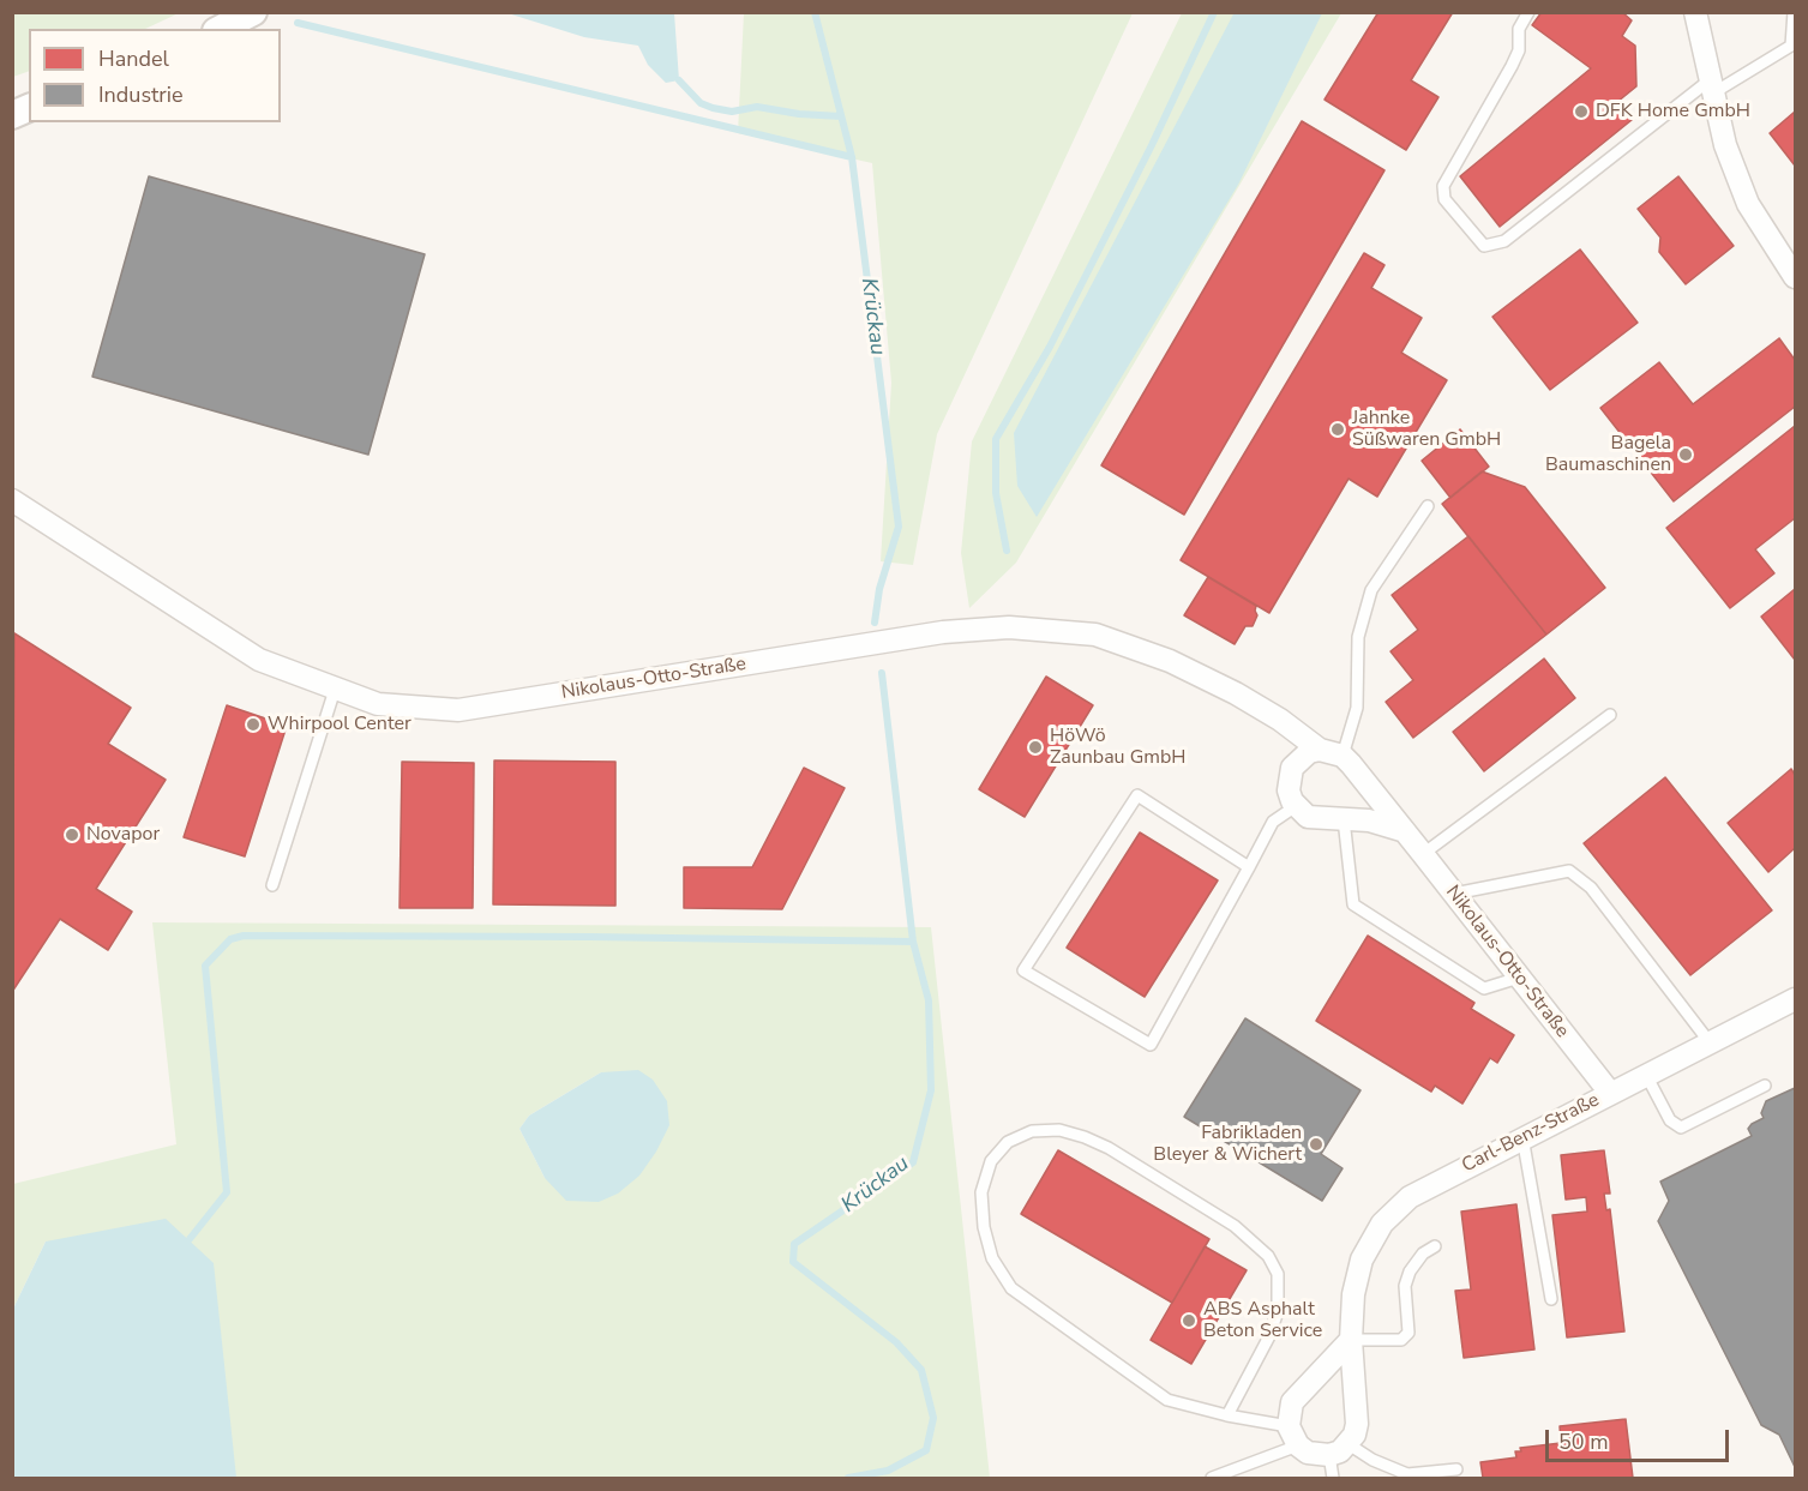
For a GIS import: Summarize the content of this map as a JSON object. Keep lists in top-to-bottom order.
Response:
{
  "streets": {
    "street": ["Nikolaus-Otto-Straße", "Carl-Benz-Straße"]
  },
  "crossings": [
    ["Nikolaus-Otto-Straße", "Carl-Benz-Straße"]
  ],
  "water": ["Krückau"],
  "places": [
    "DFK Home GmbH",
    "Jahnke Süßwaren GmbH",
    "Bagela Baumaschinen",
    "Whirpool Center",
    "HöWö Zaunbau GmbH",
    "Novapor",
    "Fabrikladen Bleyer & Wichert",
    "ABS Asphalt Beton Service"
  ],
  "legend": ["Handel", "Industrie"],
  "scale_bar": "50 m"
}
